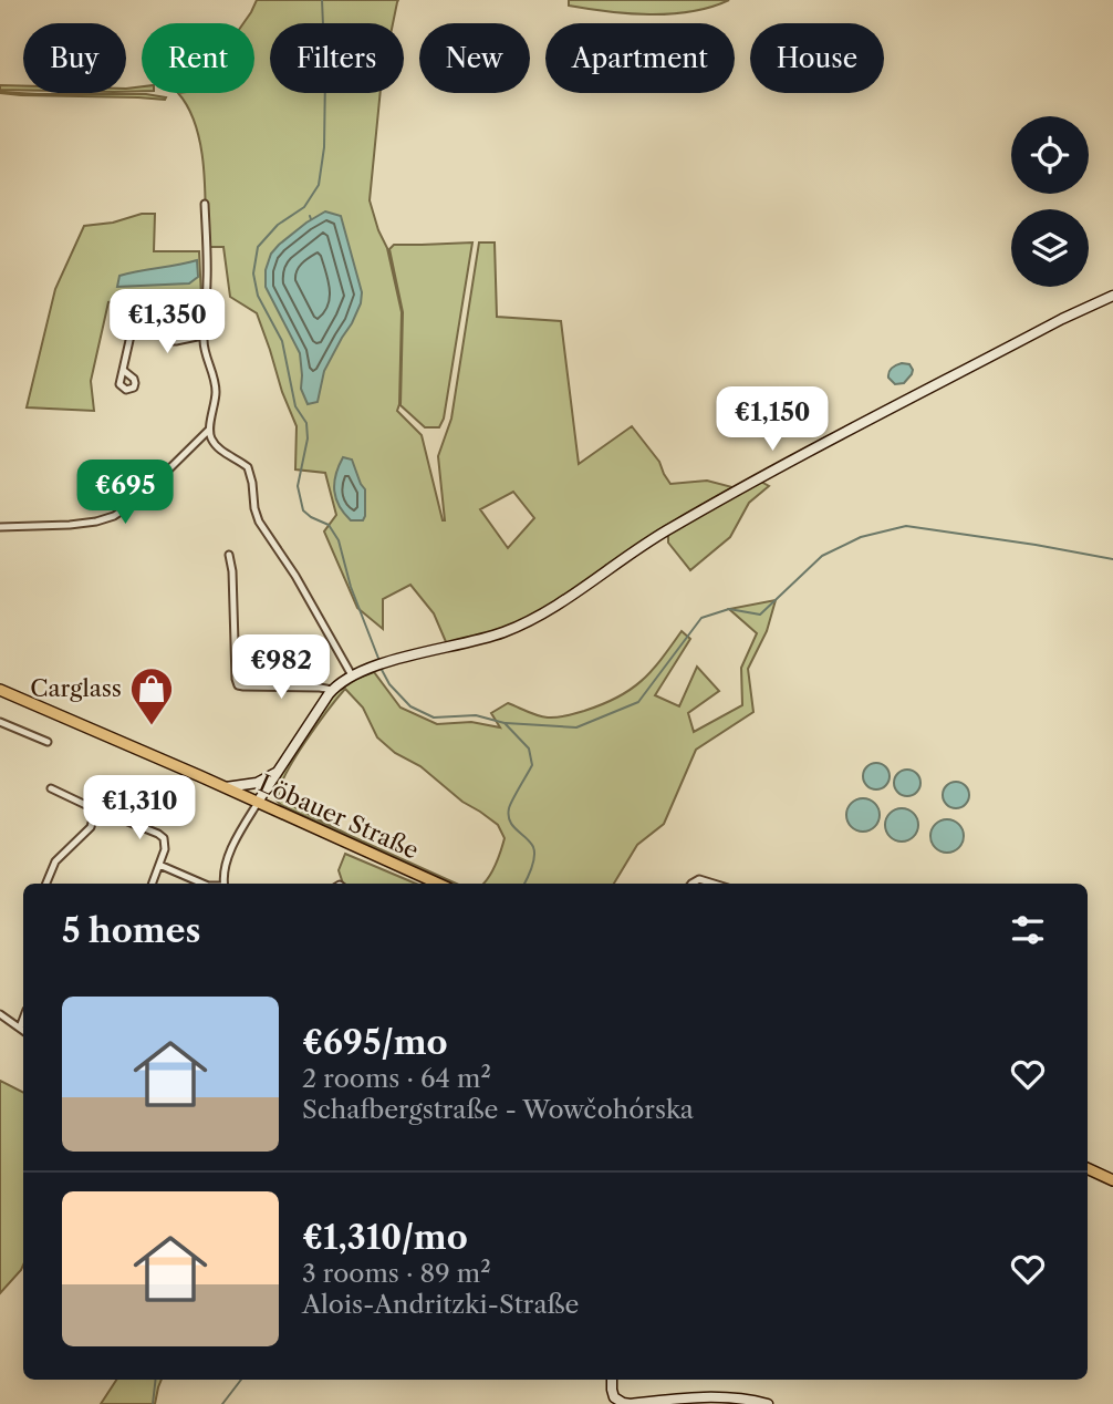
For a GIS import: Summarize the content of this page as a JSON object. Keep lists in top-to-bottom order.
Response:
{
  "streets": {
    "main road": ["Löbauer Straße"]
  },
  "places": {
    "shop": ["Carglass"]
  },
  "page": {
    "chip": [
      "Buy",
      "Rent",
      "Filters",
      "New",
      "Apartment",
      "House"
    ],
    "price": [
      "€1,350",
      "€1,150",
      "€695",
      "€982",
      "€1,310"
    ],
    "heading": "5 homes",
    "list": [
      {
        "name": "€695/mo",
        "note": "2 rooms · 64 m² · Schafbergstraße - Wowčohórska"
      },
      {
        "name": "€1,310/mo",
        "note": "3 rooms · 89 m² · Alois-Andritzki-Straße"
      }
    ]
  }
}
